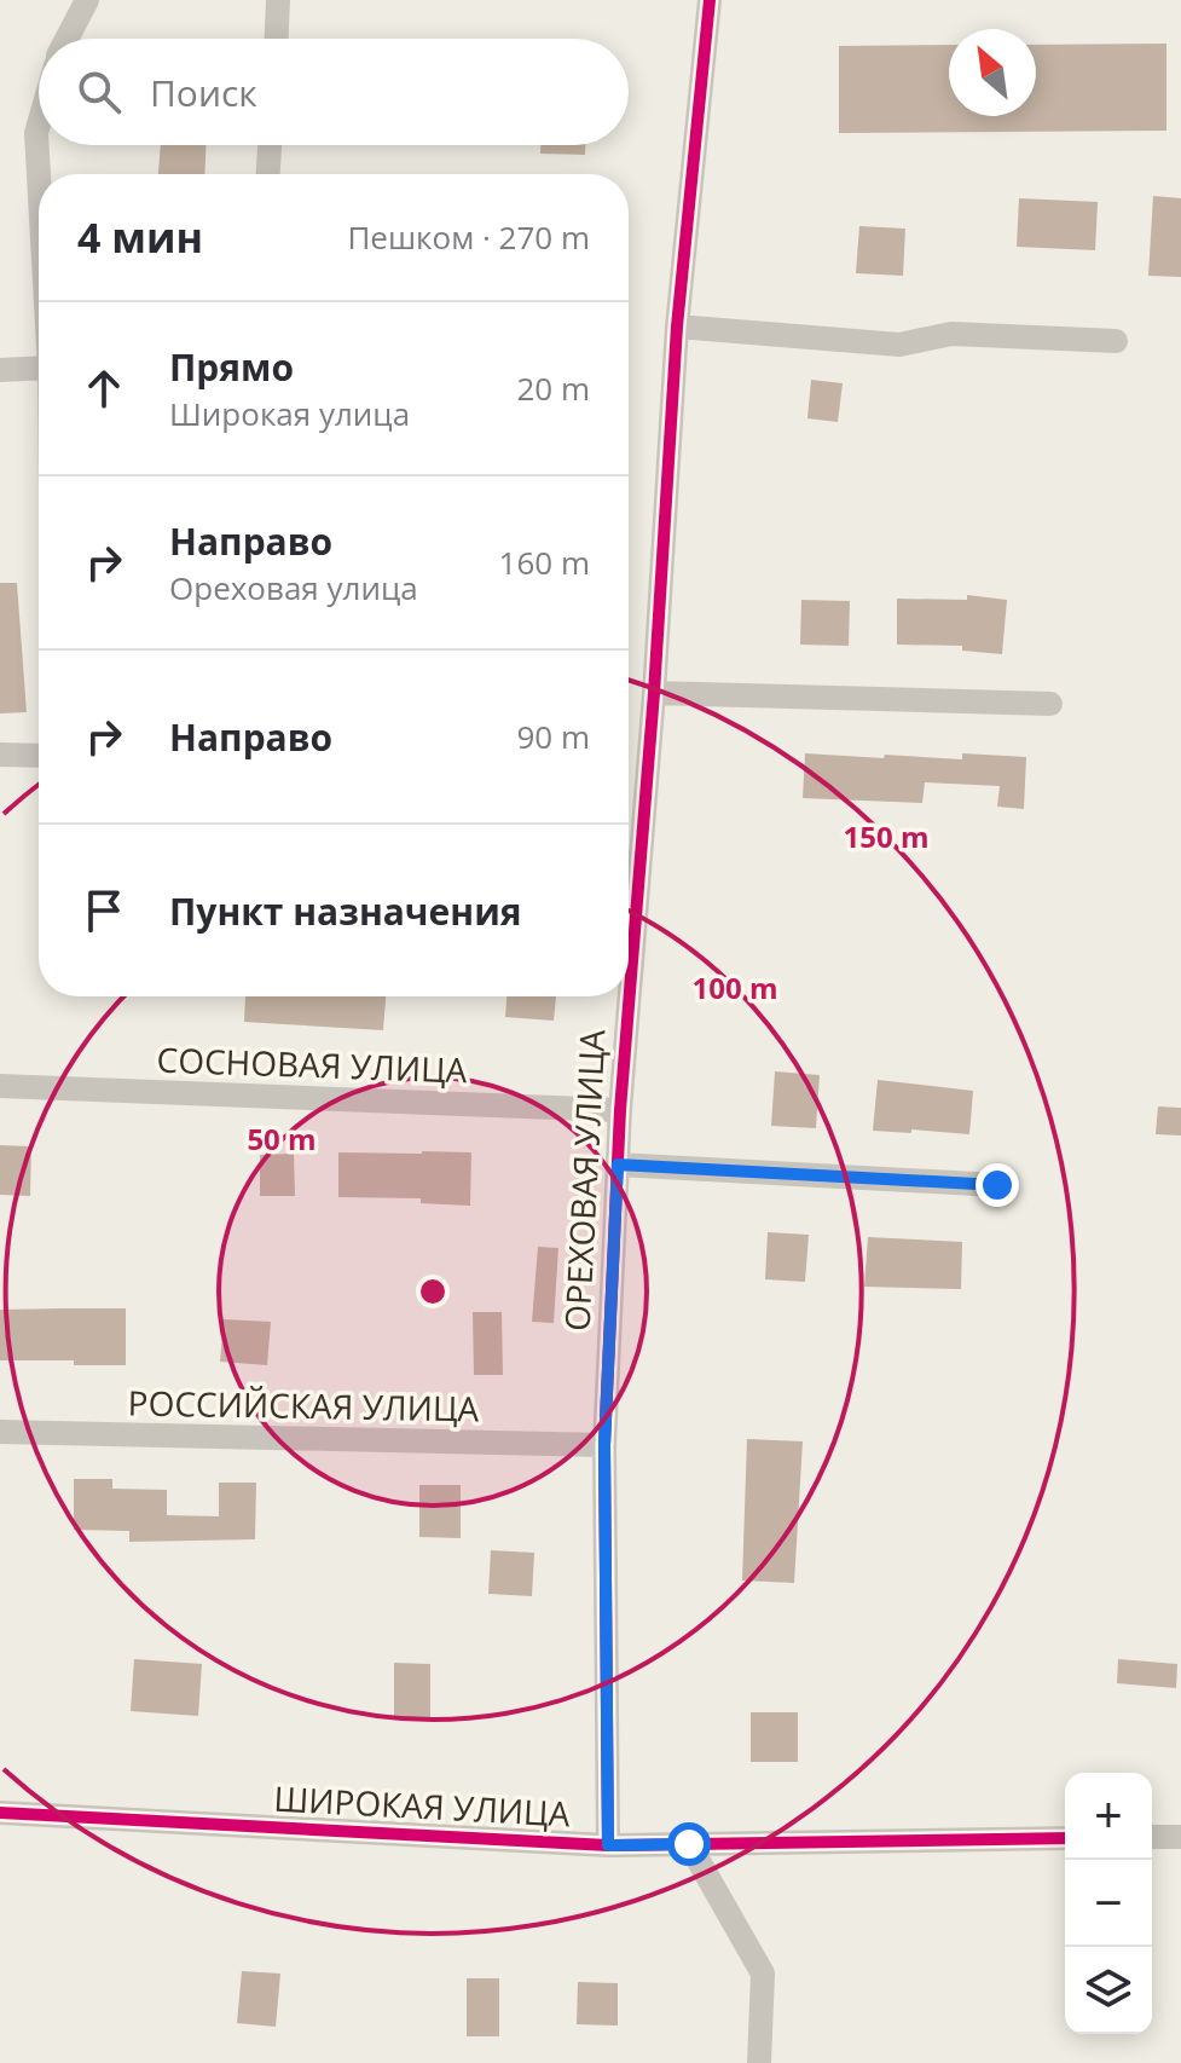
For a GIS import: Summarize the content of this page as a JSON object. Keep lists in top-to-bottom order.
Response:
{
  "streets": {
    "street": [
      "СОСНОВАЯ УЛИЦА",
      "ОРЕХОВАЯ УЛИЦА",
      "РОССИЙСКАЯ УЛИЦА",
      "ШИРОКАЯ УЛИЦА"
    ]
  },
  "crossings": [
    ["СОСНОВАЯ УЛИЦА", "ОРЕХОВАЯ УЛИЦА"],
    ["ОРЕХОВАЯ УЛИЦА", "РОССИЙСКАЯ УЛИЦА"],
    ["ОРЕХОВАЯ УЛИЦА", "ШИРОКАЯ УЛИЦА"]
  ],
  "north": "top left",
  "page": {
    "search": "Поиск",
    "heading": ["4 мин", "Пешком · 270 m"],
    "list": [
      ["Прямо", "Широкая улица", "20 m"],
      ["Направо", "Ореховая улица", "160 m"],
      ["Направо", "90 m"],
      "Пункт назначения"
    ],
    "map_buttons": ["+", "−"]
  },
  "rings": ["150 m", "100 m", "50 m"]
}
